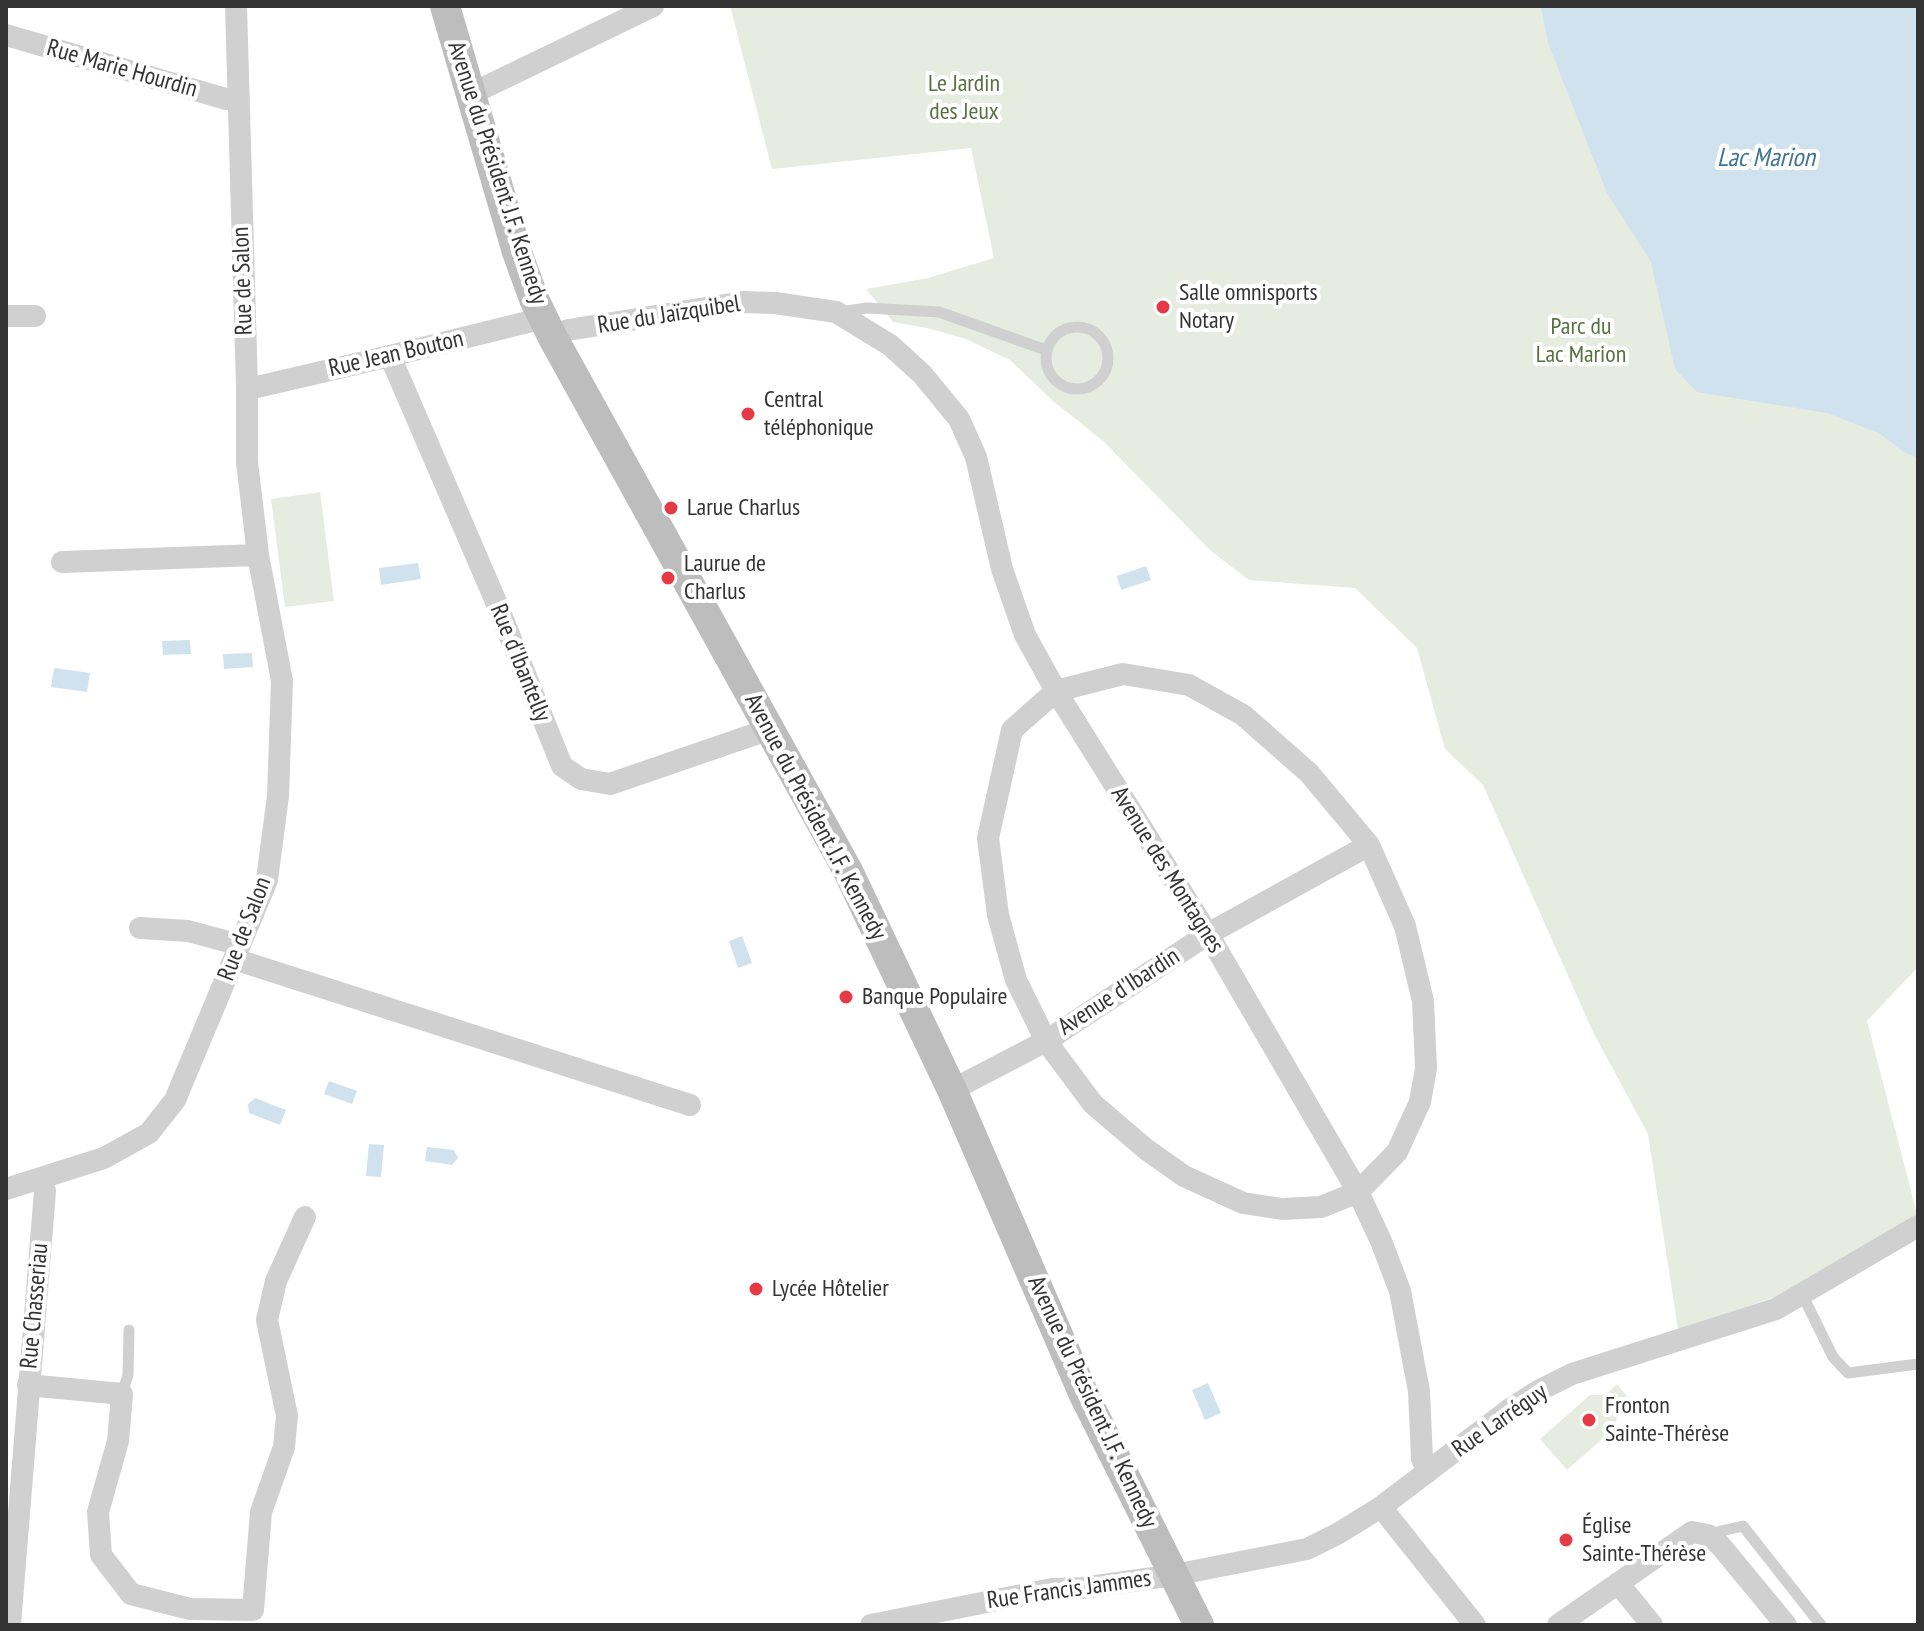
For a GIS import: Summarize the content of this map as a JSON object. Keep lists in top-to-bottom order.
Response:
{
  "streets": {
    "street": [
      "Rue Marie Hourdin",
      "Avenue du Président J.F. Kennedy",
      "Rue de Salon",
      "Rue du Jaïzquibel",
      "Rue Jean Bouton",
      "Rue d'Ibantelly",
      "Avenue des Montagnes",
      "Avenue d'Ibardin",
      "Rue Chasseriau",
      "Rue Larréguy",
      "Rue Francis Jammes"
    ]
  },
  "crossings": [
    ["Rue Marie Hourdin", "Rue de Salon"],
    ["Avenue du Président J.F. Kennedy", "Rue du Jaïzquibel"],
    ["Avenue du Président J.F. Kennedy", "Rue Jean Bouton"],
    ["Avenue du Président J.F. Kennedy", "Rue d'Ibantelly"],
    ["Avenue du Président J.F. Kennedy", "Avenue d'Ibardin"],
    ["Avenue du Président J.F. Kennedy", "Rue Larréguy"],
    ["Avenue du Président J.F. Kennedy", "Rue Francis Jammes"],
    ["Rue de Salon", "Rue Jean Bouton"],
    ["Rue de Salon", "Rue Chasseriau"],
    ["Rue du Jaïzquibel", "Rue Jean Bouton"],
    ["Rue du Jaïzquibel", "Avenue des Montagnes"],
    ["Rue Jean Bouton", "Rue d'Ibantelly"],
    ["Avenue des Montagnes", "Avenue d'Ibardin"],
    ["Avenue des Montagnes", "Rue Larréguy"],
    ["Rue Larréguy", "Rue Francis Jammes"]
  ],
  "water": ["Lac Marion"],
  "parks": ["Le Jardin des Jeux", "Parc du Lac Marion"],
  "places": [
    "Salle omnisports Notary",
    "Central téléphonique",
    "Larue Charlus",
    "Laurue de Charlus",
    "Banque Populaire",
    "Lycée Hôtelier",
    "Fronton Sainte-Thérèse",
    "Église Sainte-Thérèse"
  ]
}
